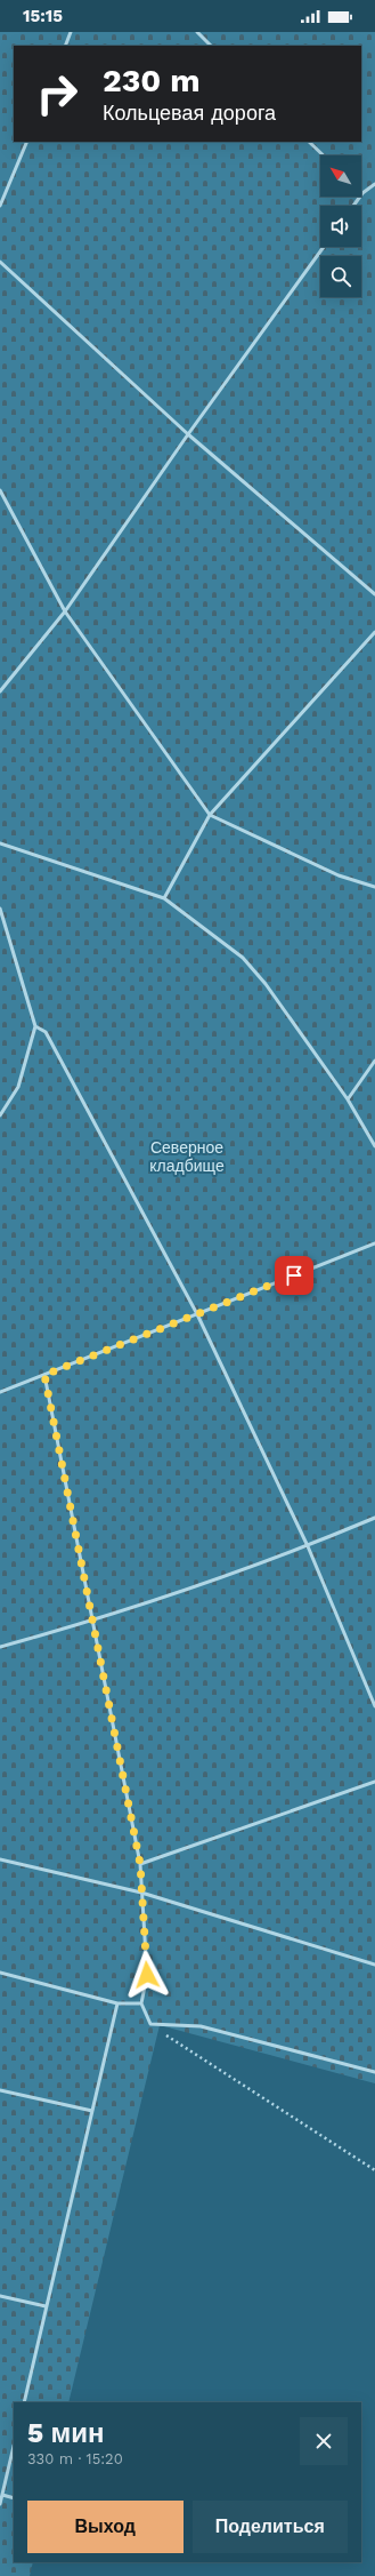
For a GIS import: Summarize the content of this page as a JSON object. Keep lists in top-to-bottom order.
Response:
{
  "parks": ["Северное кладбище"],
  "north": "top left",
  "page": {
    "status": "15:15",
    "turn": ["230 m", "Кольцевая дорога"],
    "heading": ["5 мин", "330 m · 15:20"],
    "buttons": ["Выход", "Поделиться"]
  }
}
